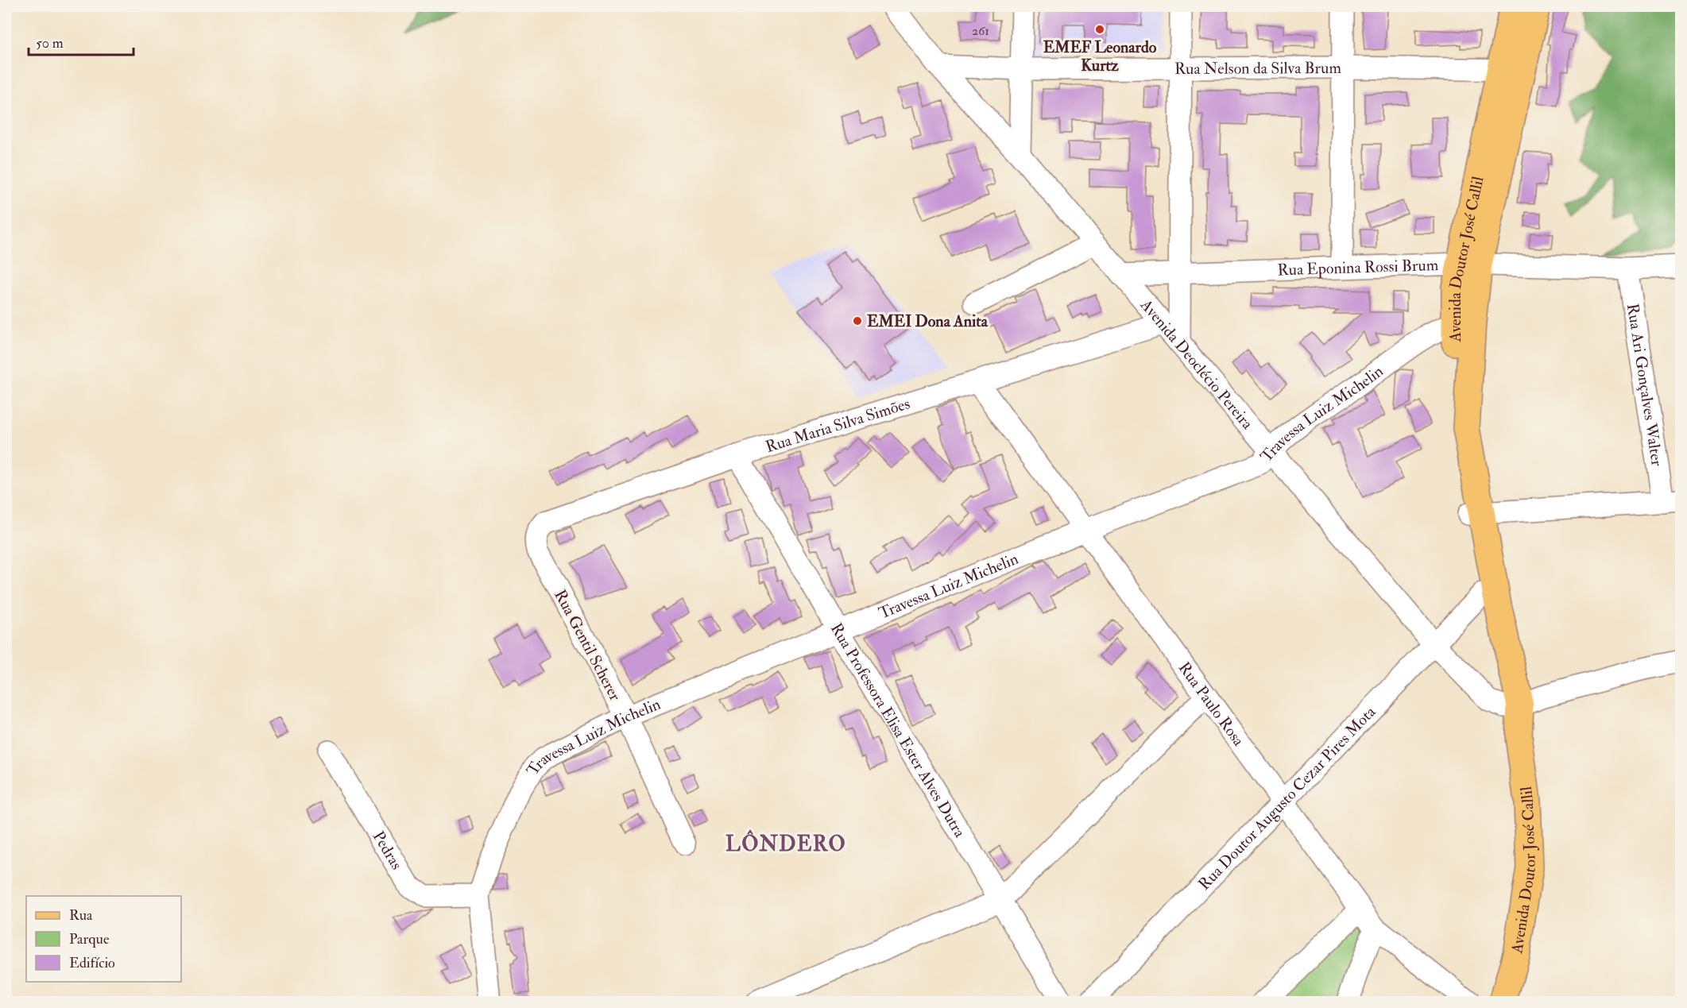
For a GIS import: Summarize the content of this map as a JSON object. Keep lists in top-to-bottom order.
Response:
{
  "streets": {
    "main road": ["Avenida Doutor José Callil"],
    "street": [
      "Rua Nelson da Silva Brum",
      "Rua Eponina Rossi Brum",
      "Avenida Deoclécio Pereira",
      "Rua Ari Gonçalves Walter",
      "Travessa Luiz Michelin",
      "Rua Maria Silva Simões",
      "Rua Gentil Scherer",
      "Rua Paulo Rosa",
      "Rua Professora Elisa Ester Alves Dutra",
      "Rua Doutor Augusto Cezar Pires Mota",
      "Pedras"
    ]
  },
  "crossings": [
    ["Rua Nelson da Silva Brum", "Avenida Doutor José Callil"],
    ["Rua Nelson da Silva Brum", "Avenida Deoclécio Pereira"],
    ["Avenida Doutor José Callil", "Rua Eponina Rossi Brum"],
    ["Avenida Doutor José Callil", "Avenida Deoclécio Pereira"],
    ["Avenida Doutor José Callil", "Travessa Luiz Michelin"],
    ["Avenida Doutor José Callil", "Rua Doutor Augusto Cezar Pires Mota"],
    ["Rua Eponina Rossi Brum", "Avenida Deoclécio Pereira"],
    ["Rua Eponina Rossi Brum", "Rua Ari Gonçalves Walter"],
    ["Avenida Deoclécio Pereira", "Travessa Luiz Michelin"],
    ["Avenida Deoclécio Pereira", "Rua Maria Silva Simões"],
    ["Avenida Deoclécio Pereira", "Rua Doutor Augusto Cezar Pires Mota"],
    ["Travessa Luiz Michelin", "Rua Gentil Scherer"],
    ["Travessa Luiz Michelin", "Rua Paulo Rosa"],
    ["Travessa Luiz Michelin", "Rua Professora Elisa Ester Alves Dutra"],
    ["Travessa Luiz Michelin", "Pedras"],
    ["Rua Maria Silva Simões", "Rua Gentil Scherer"],
    ["Rua Maria Silva Simões", "Rua Paulo Rosa"],
    ["Rua Maria Silva Simões", "Rua Professora Elisa Ester Alves Dutra"],
    ["Rua Paulo Rosa", "Rua Doutor Augusto Cezar Pires Mota"]
  ],
  "districts": ["LÔNDERO"],
  "places": ["EMEF Leonardo Kurtz", "EMEI Dona Anita"],
  "house_numbers": ["261"],
  "legend": ["Rua", "Parque", "Edifício"],
  "scale_bar": "50 m"
}
